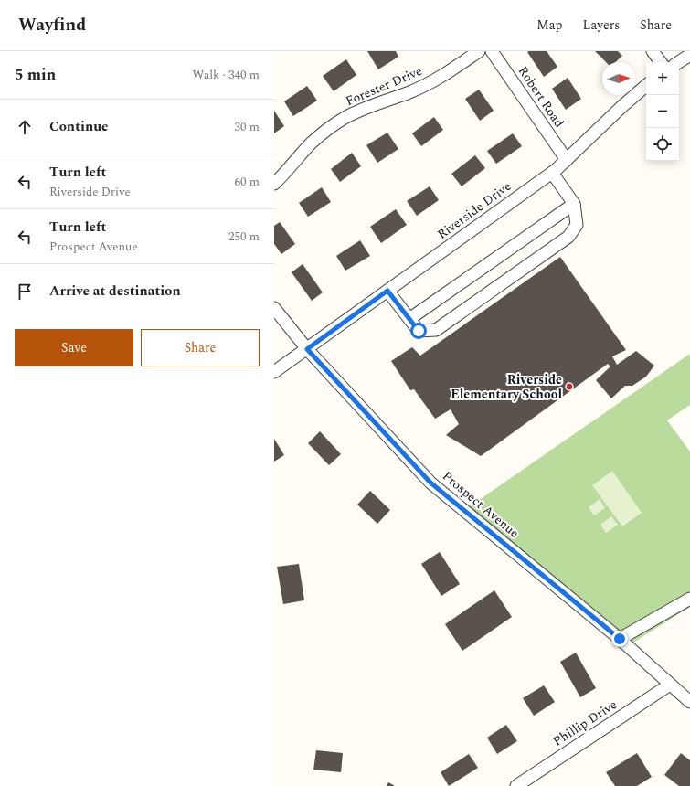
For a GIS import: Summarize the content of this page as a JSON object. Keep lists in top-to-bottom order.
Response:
{
  "streets": {
    "street": [
      "Forester Drive",
      "Robert Road",
      "Riverside Drive",
      "Prospect Avenue",
      "Phillip Drive"
    ]
  },
  "crossings": [
    ["Robert Road", "Riverside Drive"],
    ["Riverside Drive", "Prospect Avenue"],
    ["Prospect Avenue", "Phillip Drive"]
  ],
  "places": ["Riverside Elementary School"],
  "north": "right",
  "page": {
    "header": "Wayfind",
    "nav": ["Map", "Layers", "Share"],
    "heading": ["5 min", "Walk · 340 m"],
    "map_buttons": ["+", "−"],
    "list": [
      ["Continue", "30 m"],
      ["Turn left", "Riverside Drive", "60 m"],
      ["Turn left", "Prospect Avenue", "250 m"],
      "Arrive at destination"
    ],
    "buttons": ["Save", "Share"]
  }
}
